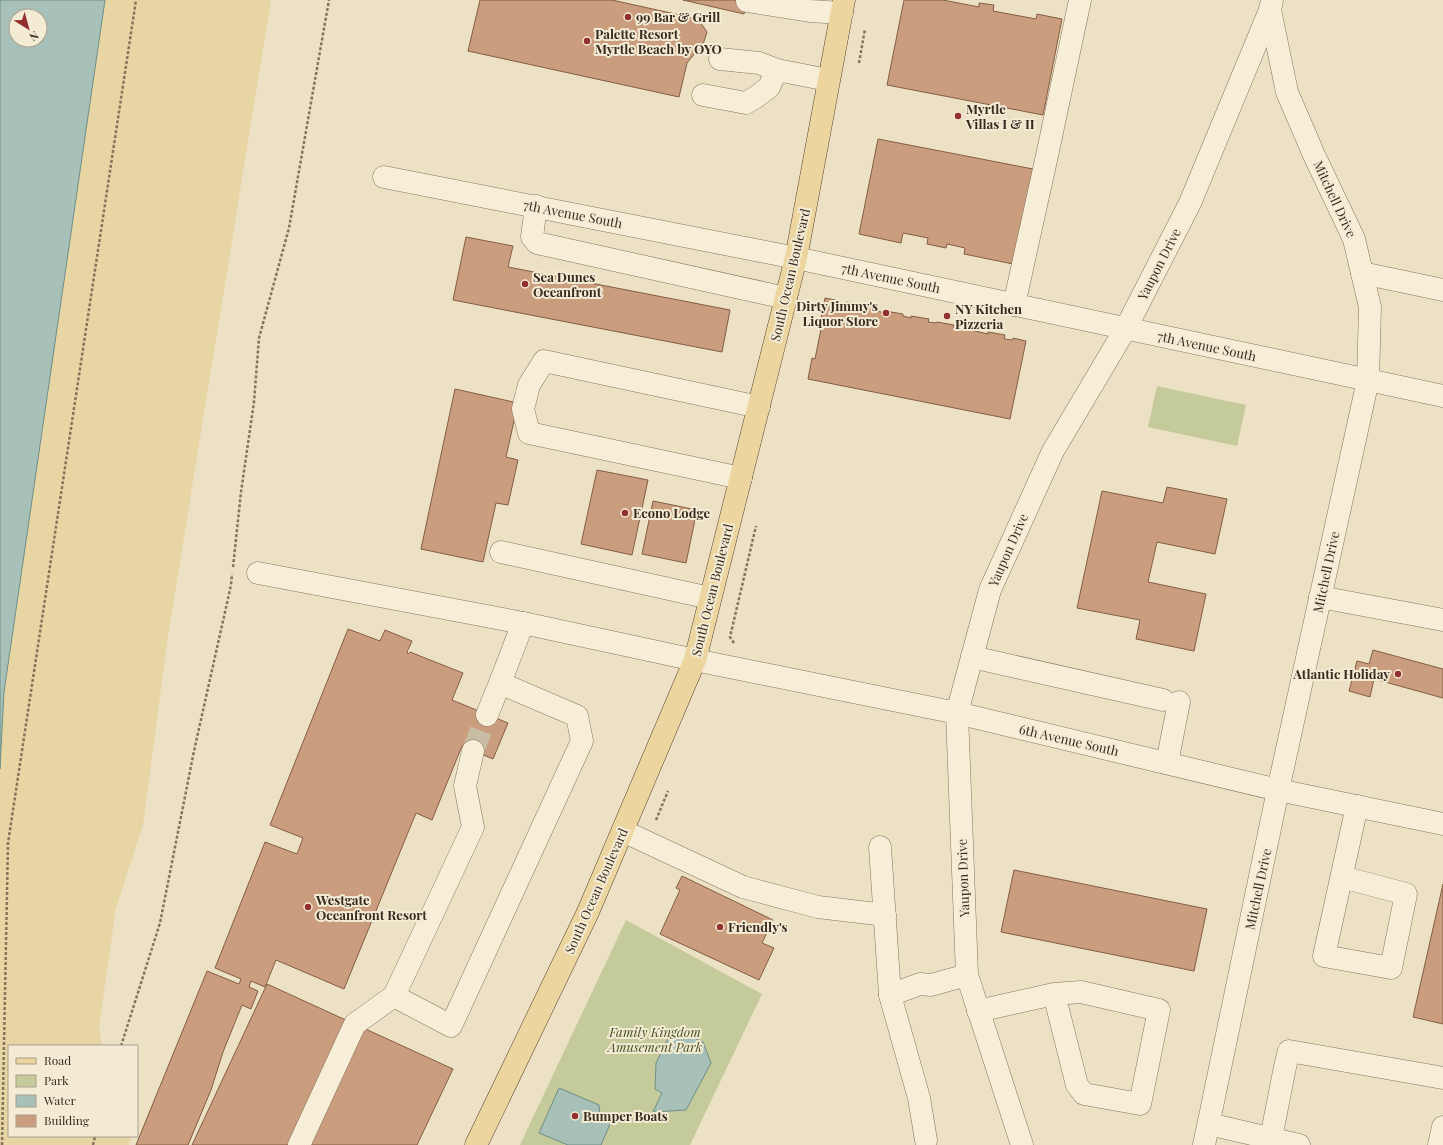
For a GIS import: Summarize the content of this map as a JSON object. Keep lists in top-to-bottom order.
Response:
{
  "streets": {
    "main road": ["South Ocean Boulevard"],
    "street": [
      "Mitchell Drive",
      "7th Avenue South",
      "Yaupon Drive",
      "6th Avenue South"
    ]
  },
  "crossings": [
    ["Mitchell Drive", "7th Avenue South"],
    ["Mitchell Drive", "Yaupon Drive"],
    ["Mitchell Drive", "6th Avenue South"],
    ["7th Avenue South", "Yaupon Drive"],
    ["7th Avenue South", "South Ocean Boulevard"],
    ["Yaupon Drive", "6th Avenue South"],
    ["South Ocean Boulevard", "6th Avenue South"]
  ],
  "parks": ["Family Kingdom Amusement Park"],
  "places": [
    "99 Bar & Grill",
    "Palette Resort Myrtle Beach by OYO",
    "Myrtle Villas I & II",
    "Sea Dunes Oceanfront",
    "Dirty Jimmy's Liquor Store",
    "NY Kitchen Pizzeria",
    "Econo Lodge",
    "Atlantic Holiday",
    "Westgate Oceanfront Resort",
    "Friendly's",
    "Bumper Boats"
  ],
  "legend": [
    "Road",
    "Park",
    "Water",
    "Building"
  ],
  "north": "bottom right"
}
